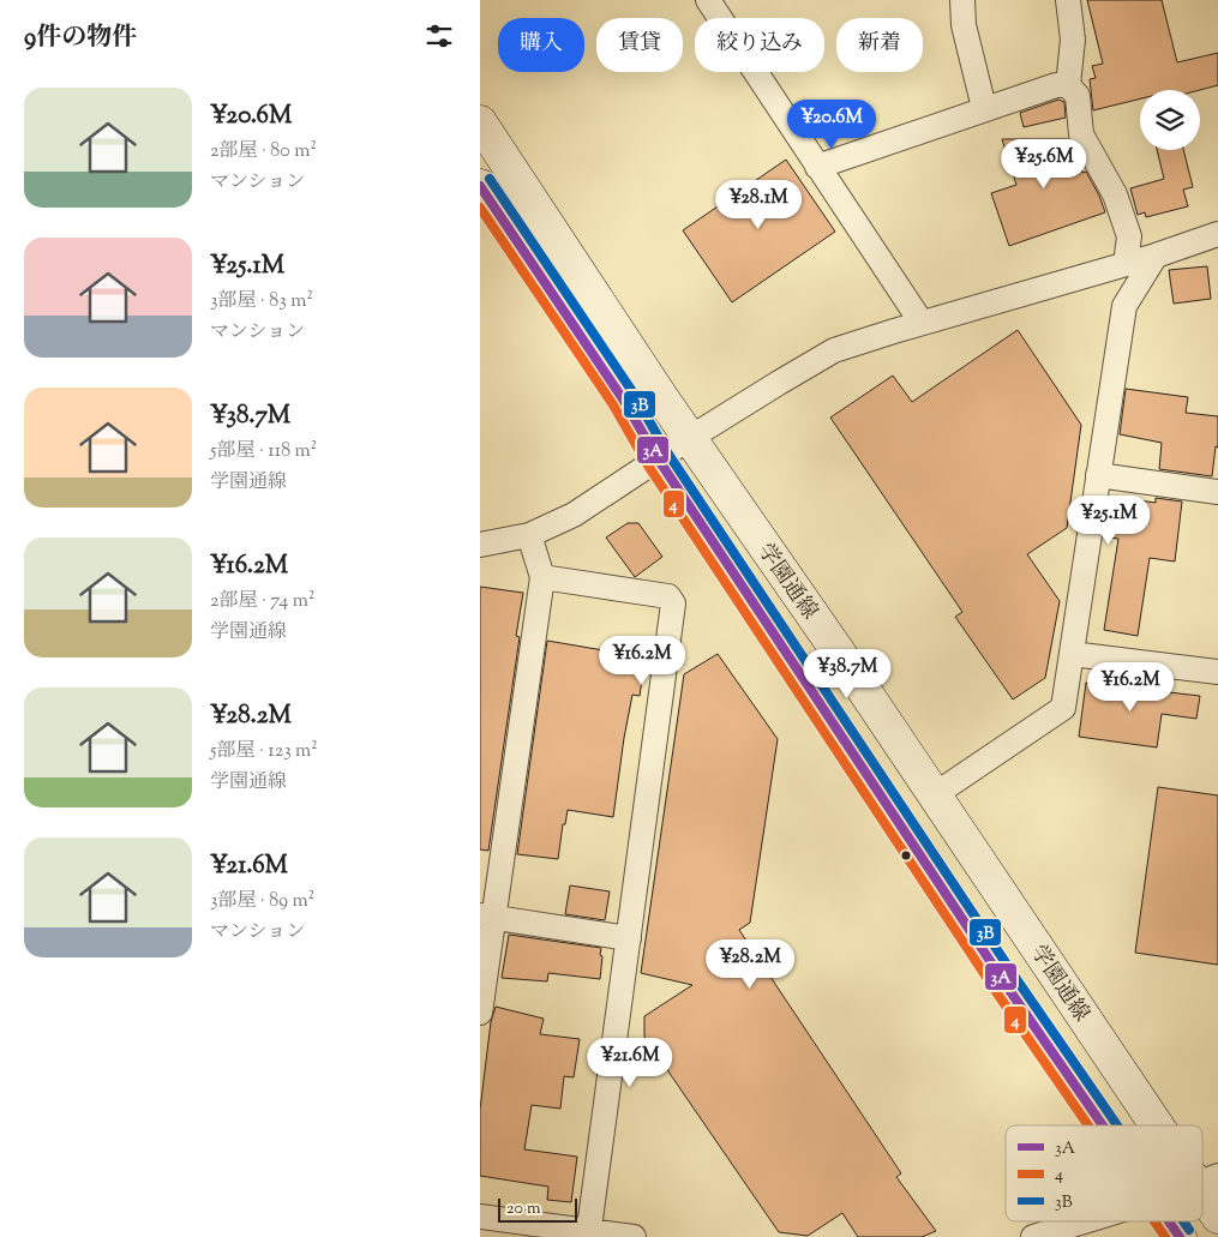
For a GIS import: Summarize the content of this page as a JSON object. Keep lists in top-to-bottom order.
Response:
{
  "streets": {
    "street": ["学園通線"]
  },
  "lines": ["transit line 3B", "transit line 3A", "transit line 4"],
  "legend": ["3A", "4", "3B"],
  "scale_bar": "20 m",
  "page": {
    "heading": "9件の物件",
    "chip": [
      "購入",
      "賃貸",
      "絞り込み",
      "新着"
    ],
    "list": [
      {
        "name": "¥20.6M",
        "note": "2部屋 · 80 m² · マンション"
      },
      {
        "name": "¥25.1M",
        "note": "3部屋 · 83 m² · マンション"
      },
      {
        "name": "¥38.7M",
        "note": "5部屋 · 118 m² · 学園通線"
      },
      {
        "name": "¥16.2M",
        "note": "2部屋 · 74 m² · 学園通線"
      },
      {
        "name": "¥28.2M",
        "note": "5部屋 · 123 m² · 学園通線"
      },
      {
        "name": "¥21.6M",
        "note": "3部屋 · 89 m² · マンション"
      }
    ],
    "price": [
      "¥20.6M",
      "¥25.6M",
      "¥28.1M",
      "¥25.1M",
      "¥16.2M",
      "¥38.7M",
      "¥16.2M",
      "¥28.2M",
      "¥21.6M"
    ],
    "scale": "20 m"
  }
}
